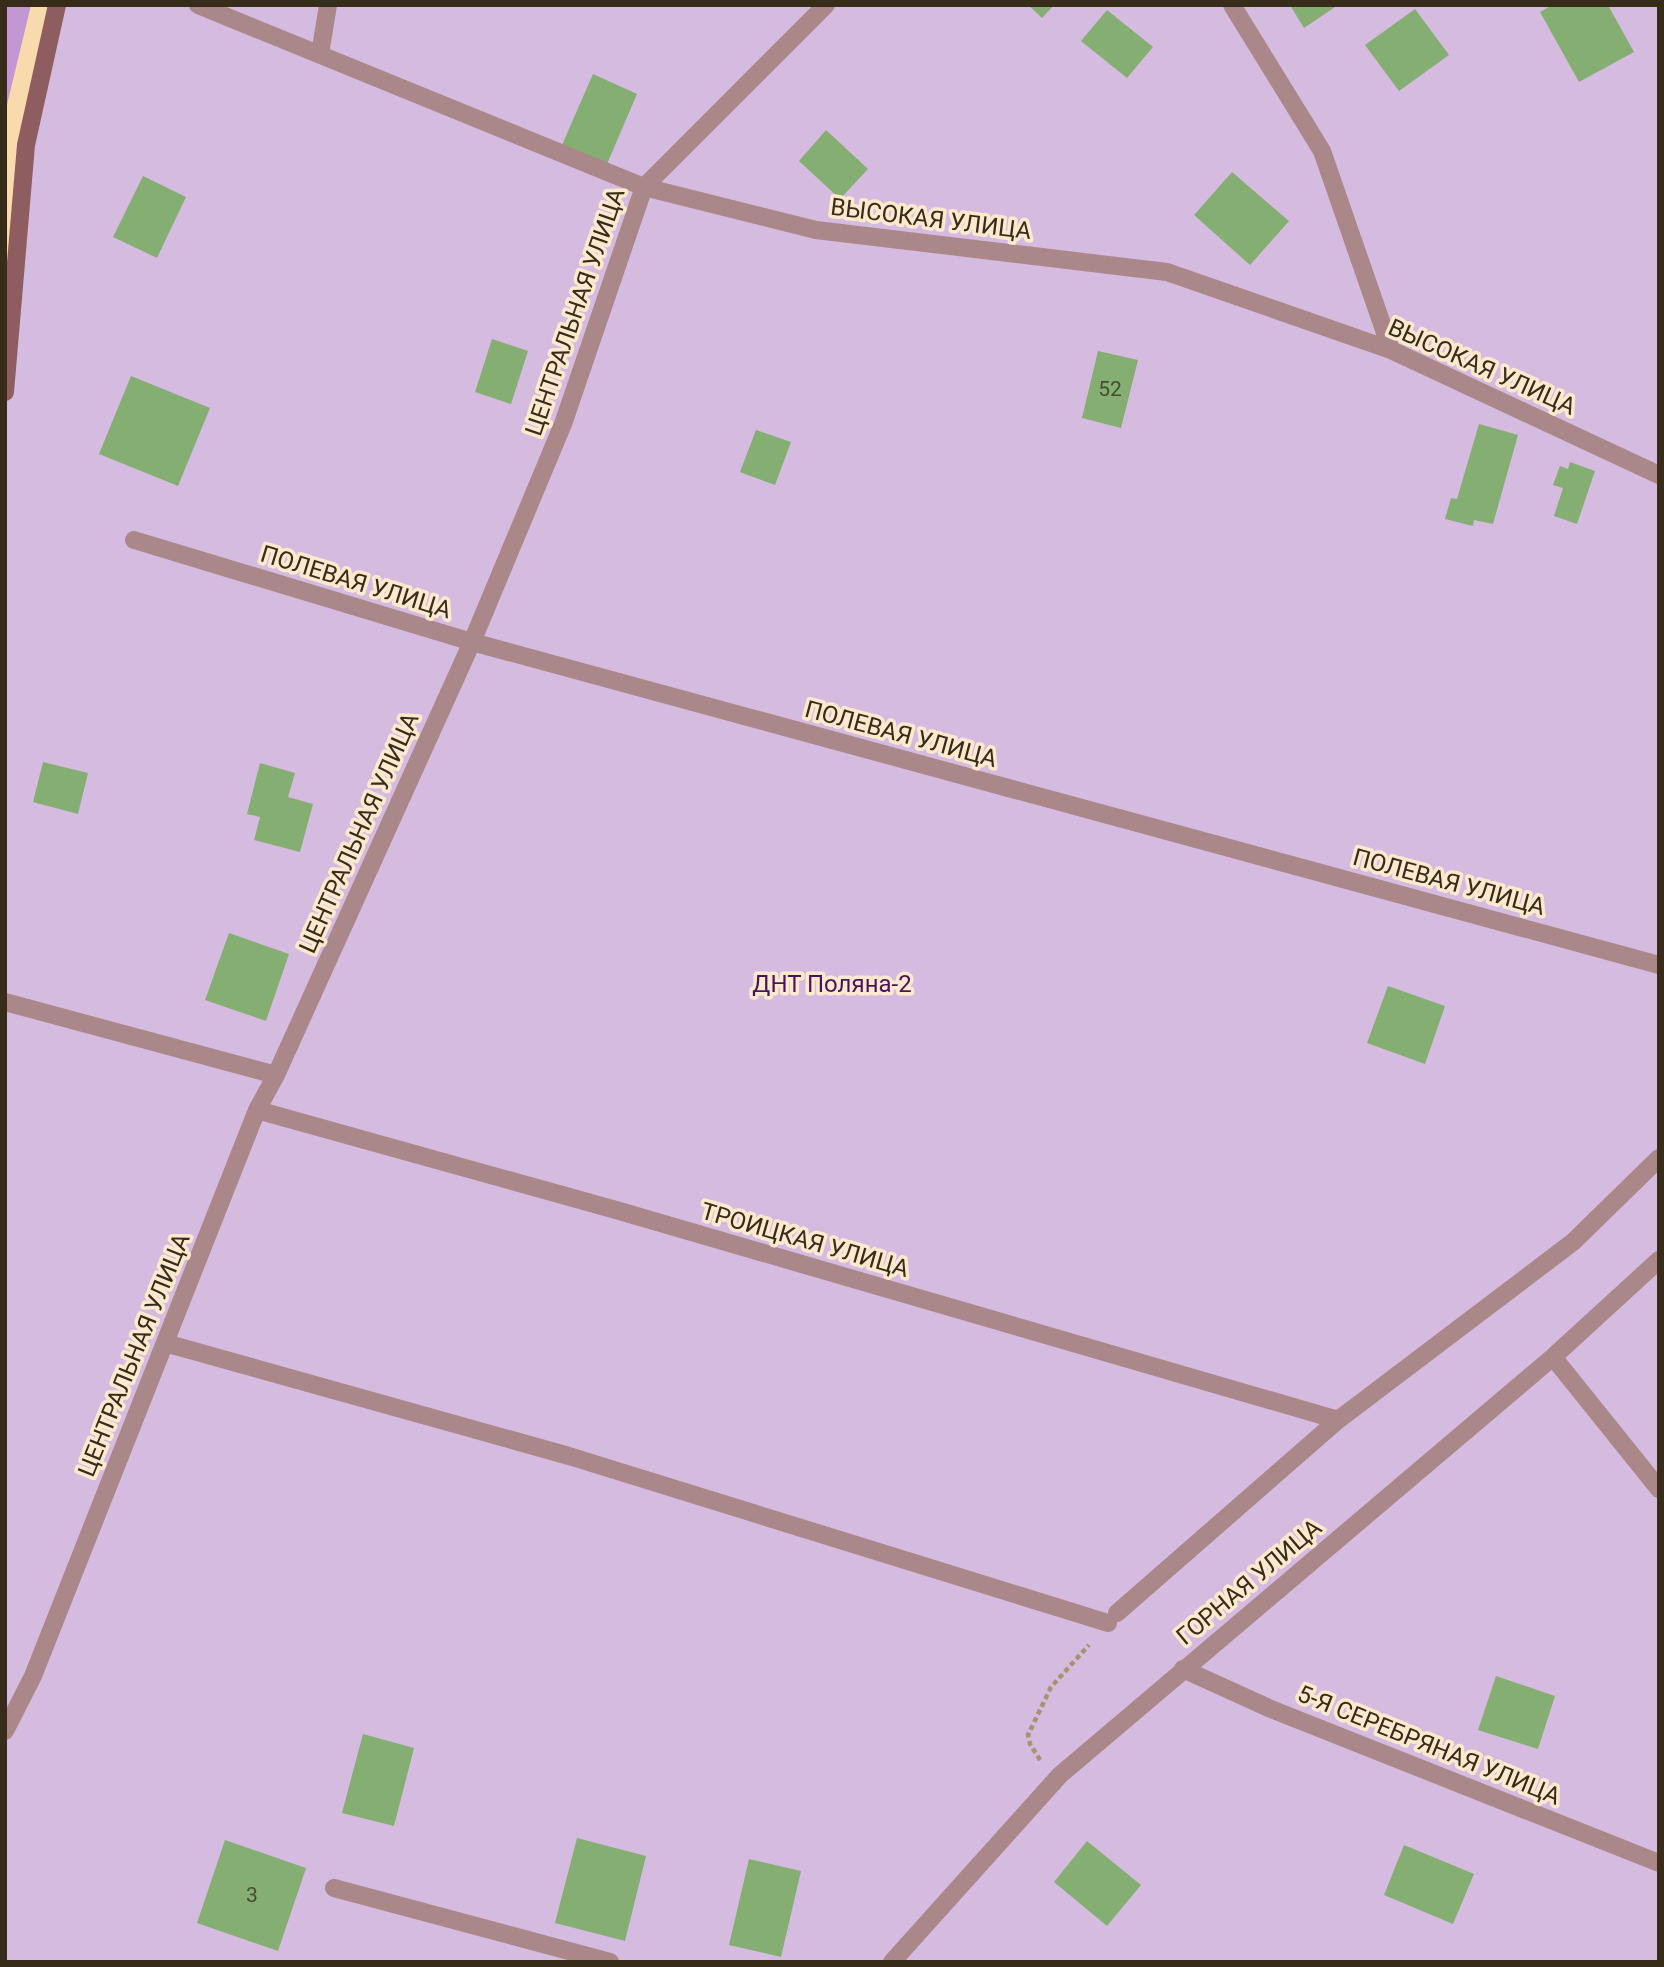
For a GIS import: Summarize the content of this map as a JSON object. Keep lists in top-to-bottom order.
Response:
{
  "streets": {
    "street": [
      "ВЫСОКАЯ УЛИЦА",
      "ЦЕНТРАЛЬНАЯ УЛИЦА",
      "ПОЛЕВАЯ УЛИЦА",
      "ТРОИЦКАЯ УЛИЦА",
      "ГОРНАЯ УЛИЦА",
      "5-Я СЕРЕБРЯНАЯ УЛИЦА"
    ]
  },
  "crossings": [
    ["ВЫСОКАЯ УЛИЦА", "ЦЕНТРАЛЬНАЯ УЛИЦА"],
    ["ЦЕНТРАЛЬНАЯ УЛИЦА", "ПОЛЕВАЯ УЛИЦА"],
    ["ЦЕНТРАЛЬНАЯ УЛИЦА", "ТРОИЦКАЯ УЛИЦА"],
    ["ГОРНАЯ УЛИЦА", "5-Я СЕРЕБРЯНАЯ УЛИЦА"]
  ],
  "parks": ["ДНТ Поляна-2"],
  "house_numbers": ["52", "3"]
}
